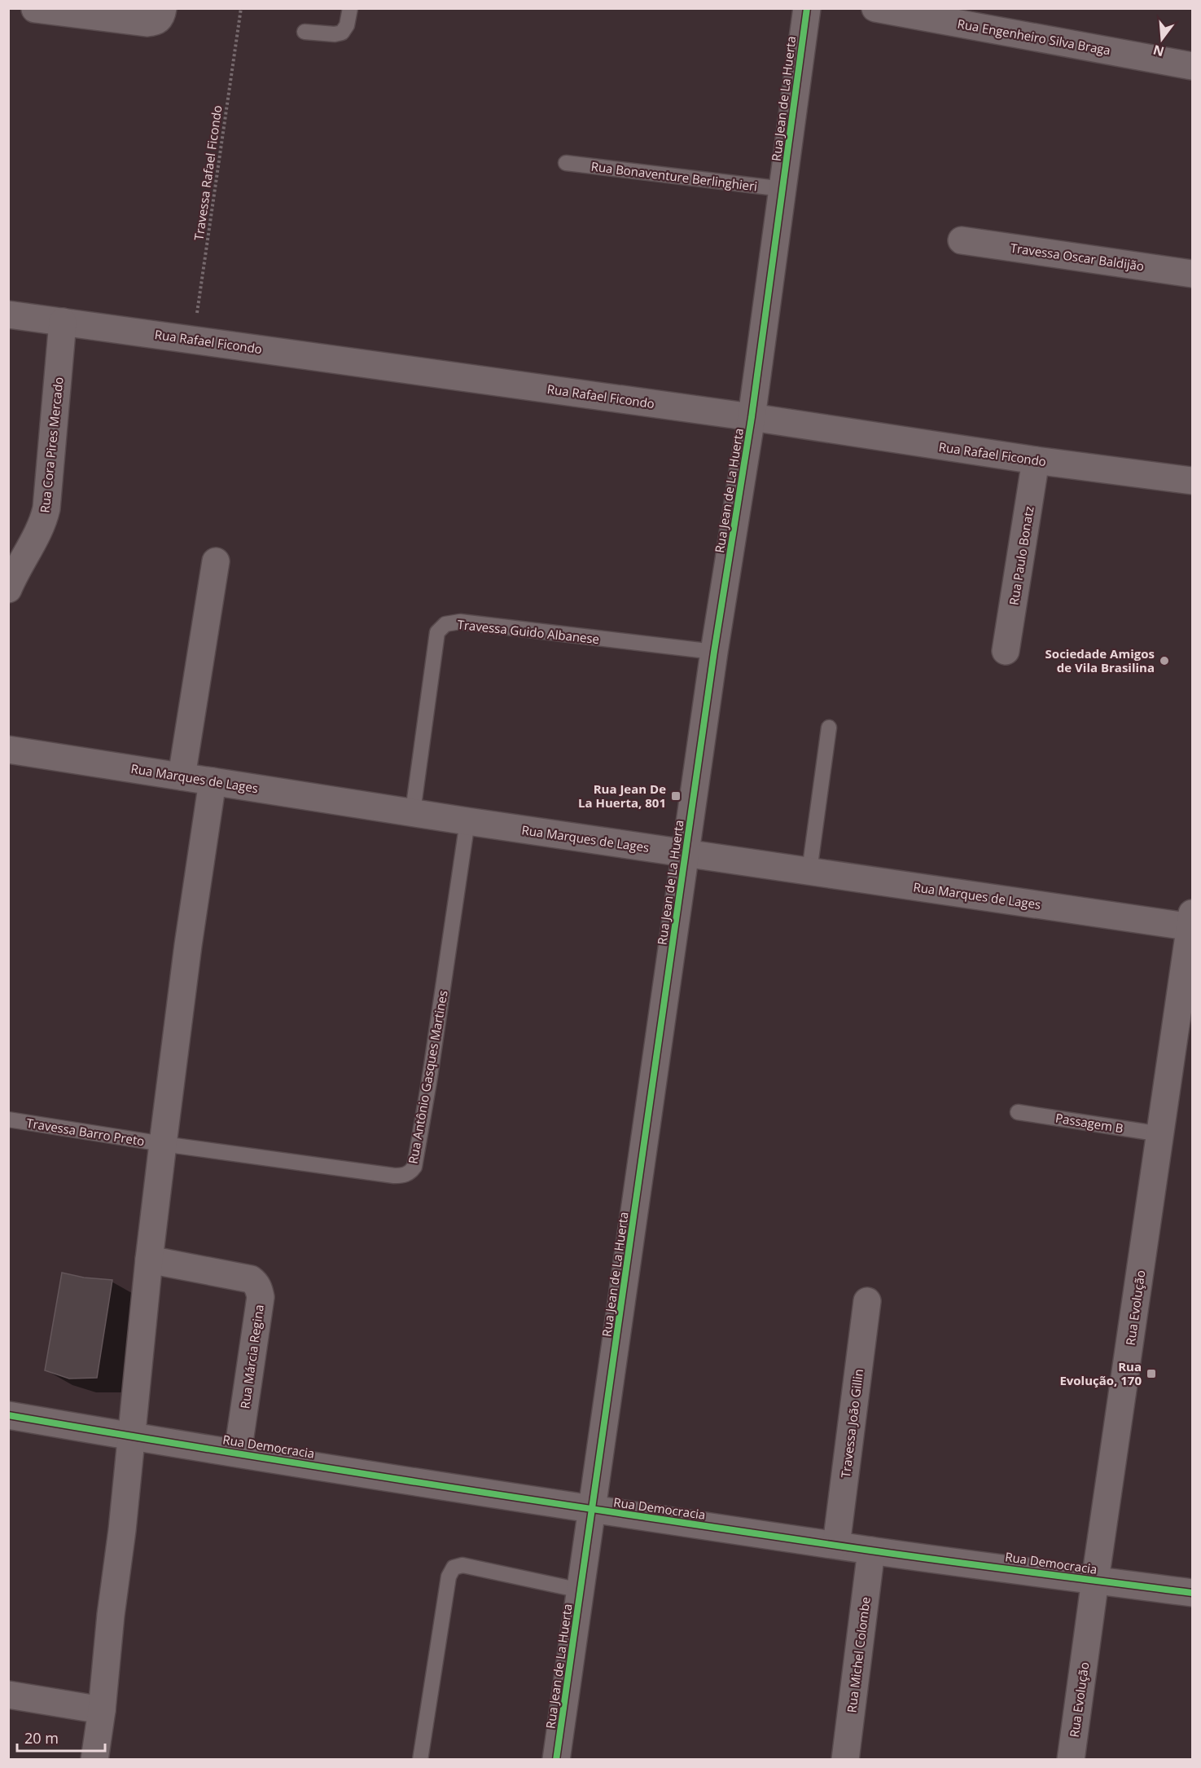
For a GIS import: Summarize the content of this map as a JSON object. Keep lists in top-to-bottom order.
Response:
{
  "streets": {
    "street": [
      "Rua Engenheiro Silva Braga",
      "Rua Jean de La Huerta",
      "Travessa Oscar Baldijão",
      "Rua Rafael Ficondo",
      "Rua Cora Pires Mercado",
      "Rua Paulo Bonatz",
      "Rua Marques de Lages",
      "Rua Evolução",
      "Rua Márcia Regina",
      "Travessa João Gillin",
      "Rua Democracia",
      "Rua Michel Colombe"
    ],
    "lane": [
      "Rua Bonaventure Berlinghieri",
      "Travessa Guido Albanese",
      "Rua Antônio Gasques Martines",
      "Passagem B",
      "Travessa Barro Preto"
    ],
    "path": ["Travessa Rafael Ficondo"]
  },
  "crossings": [
    ["Rua Jean de La Huerta", "Rua Bonaventure Berlinghieri"],
    ["Rua Jean de La Huerta", "Rua Rafael Ficondo"],
    ["Rua Jean de La Huerta", "Travessa Guido Albanese"],
    ["Rua Jean de La Huerta", "Rua Marques de Lages"],
    ["Rua Jean de La Huerta", "Rua Democracia"],
    ["Travessa Rafael Ficondo", "Rua Rafael Ficondo"],
    ["Rua Rafael Ficondo", "Rua Cora Pires Mercado"],
    ["Rua Rafael Ficondo", "Rua Paulo Bonatz"],
    ["Travessa Guido Albanese", "Rua Marques de Lages"],
    ["Rua Marques de Lages", "Rua Antônio Gasques Martines"],
    ["Rua Marques de Lages", "Rua Evolução"],
    ["Rua Antônio Gasques Martines", "Travessa Barro Preto"],
    ["Passagem B", "Rua Evolução"],
    ["Rua Evolução", "Rua Democracia"],
    ["Rua Márcia Regina", "Rua Democracia"],
    ["Travessa João Gillin", "Rua Democracia"],
    ["Rua Democracia", "Rua Michel Colombe"]
  ],
  "places": {
    "other": ["Sociedade Amigos de Vila Brasilina"],
    "transit": ["Rua Jean De La Huerta, 801", "Rua Evolução, 170"]
  },
  "scale_bar": "20 m",
  "north": "bottom"
}
